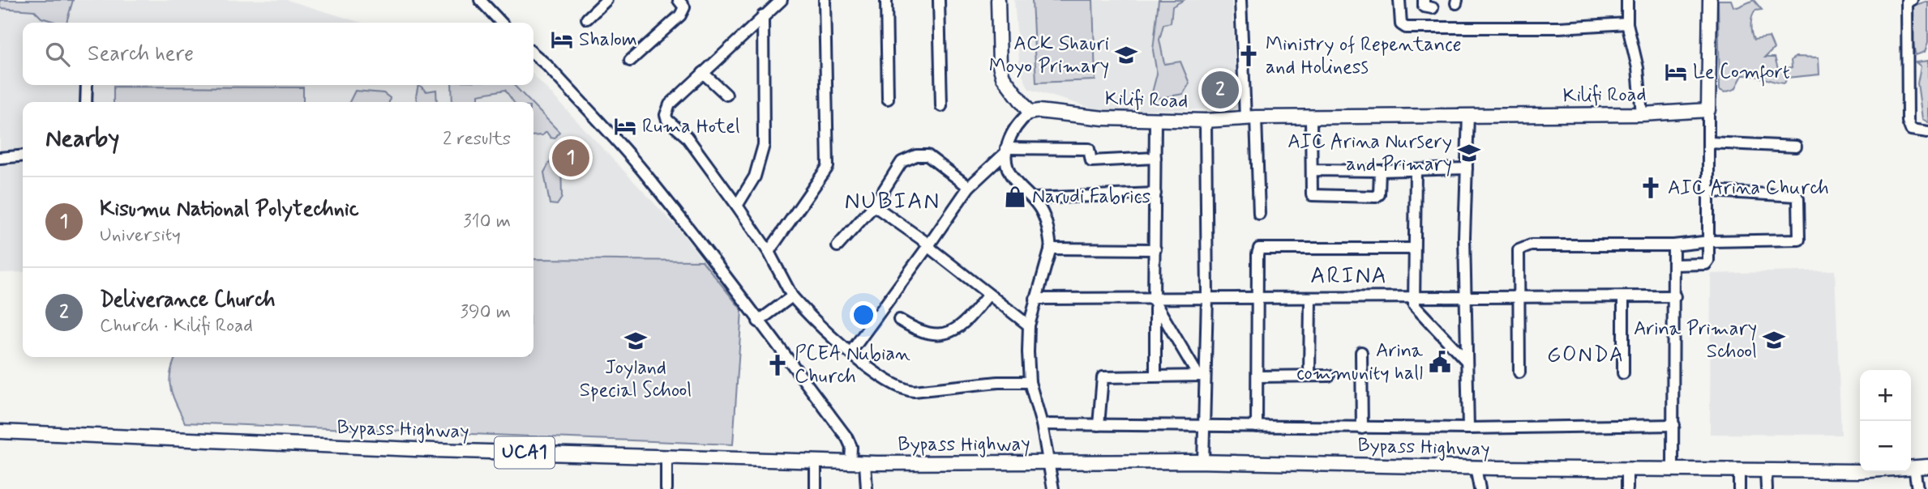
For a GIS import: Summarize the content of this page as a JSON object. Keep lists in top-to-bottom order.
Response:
{
  "streets": {
    "main road": ["Kilifi Road", "Bypass Highway", "UCA1"]
  },
  "districts": ["NUBIAN", "ARINA", "GONDA"],
  "places": {
    "hotel": ["Shalom", "Le Comfort", "Ruma Hotel"],
    "school or university": [
      "ACK Shauri Moyo Primary",
      "AIC Arina Nursery and Primary",
      "Arina Primary School",
      "Joyland Special School"
    ],
    "church": ["Ministry of Repentance and Holiness", "AIC Arina Church", "PCEA Nubian Church"],
    "shop": ["Narudi Fabrics"],
    "public building": ["Arina community hall"]
  },
  "page": {
    "search": "Search here",
    "pins": ["2", "1"],
    "heading": ["Nearby", "2 results"],
    "list": [
      {
        "mark": "1",
        "name": "Kisumu National Polytechnic",
        "note": "University",
        "value": "310 m"
      },
      {
        "mark": "2",
        "name": "Deliverance Church",
        "note": "Church · Kilifi Road",
        "value": "390 m"
      }
    ],
    "map_buttons": ["+", "−"]
  }
}
